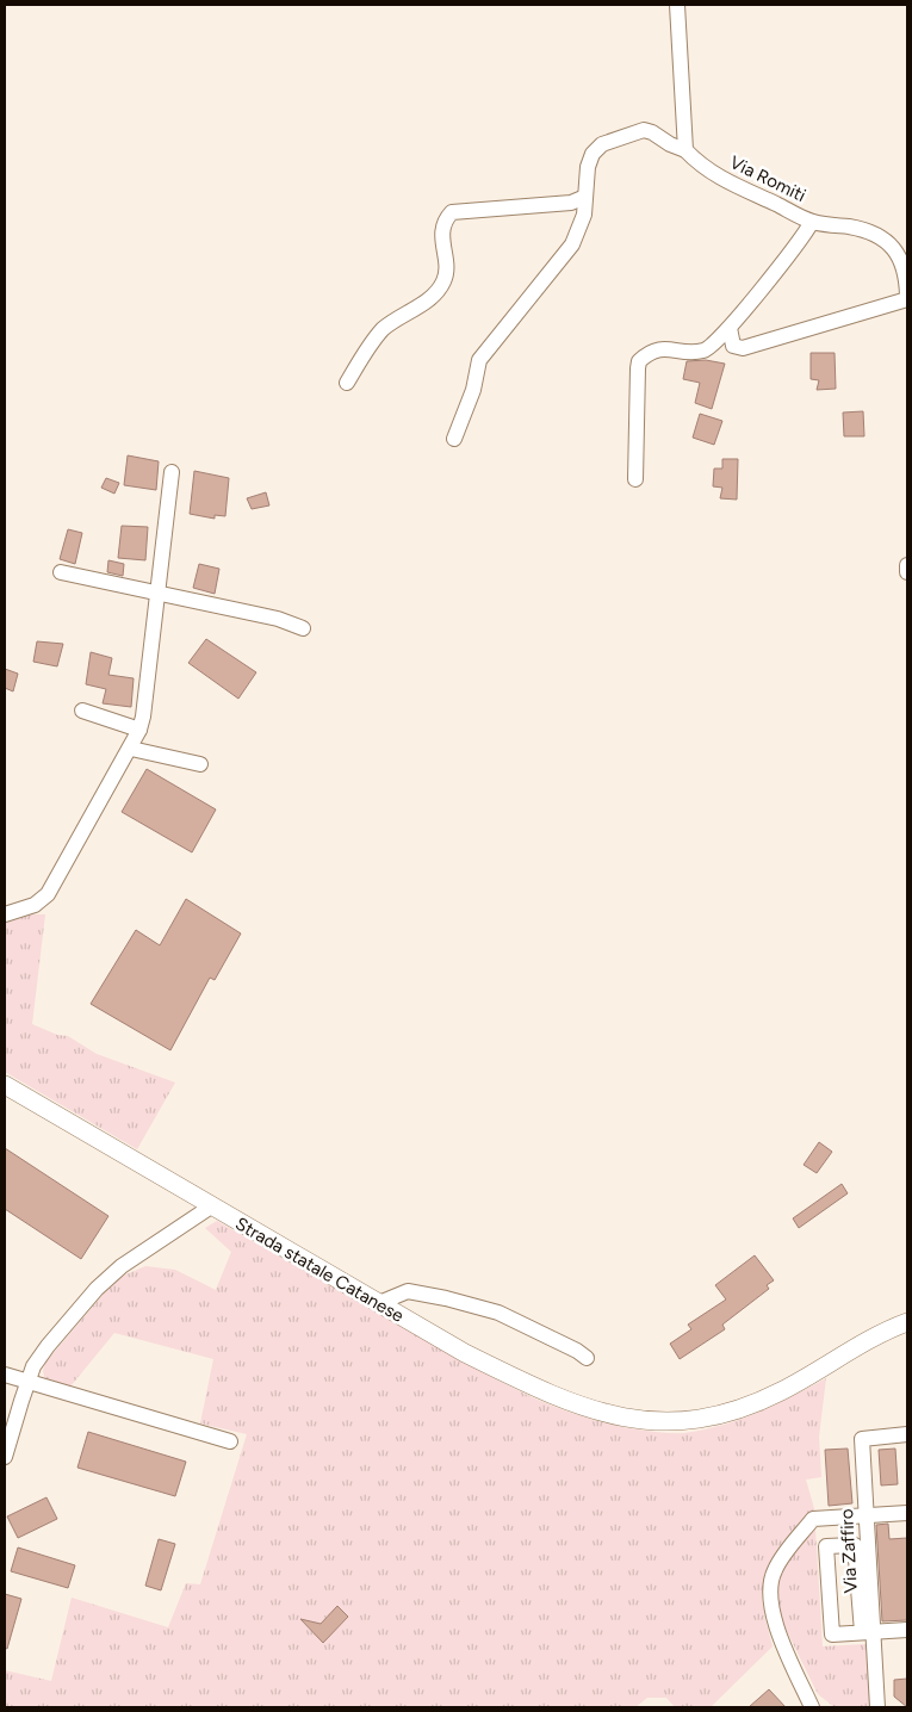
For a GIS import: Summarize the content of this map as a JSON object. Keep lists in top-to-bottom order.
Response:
{
  "streets": {
    "main road": ["Strada statale Catanese"],
    "street": ["Via Romiti", "Via Zaffiro"]
  }
}
